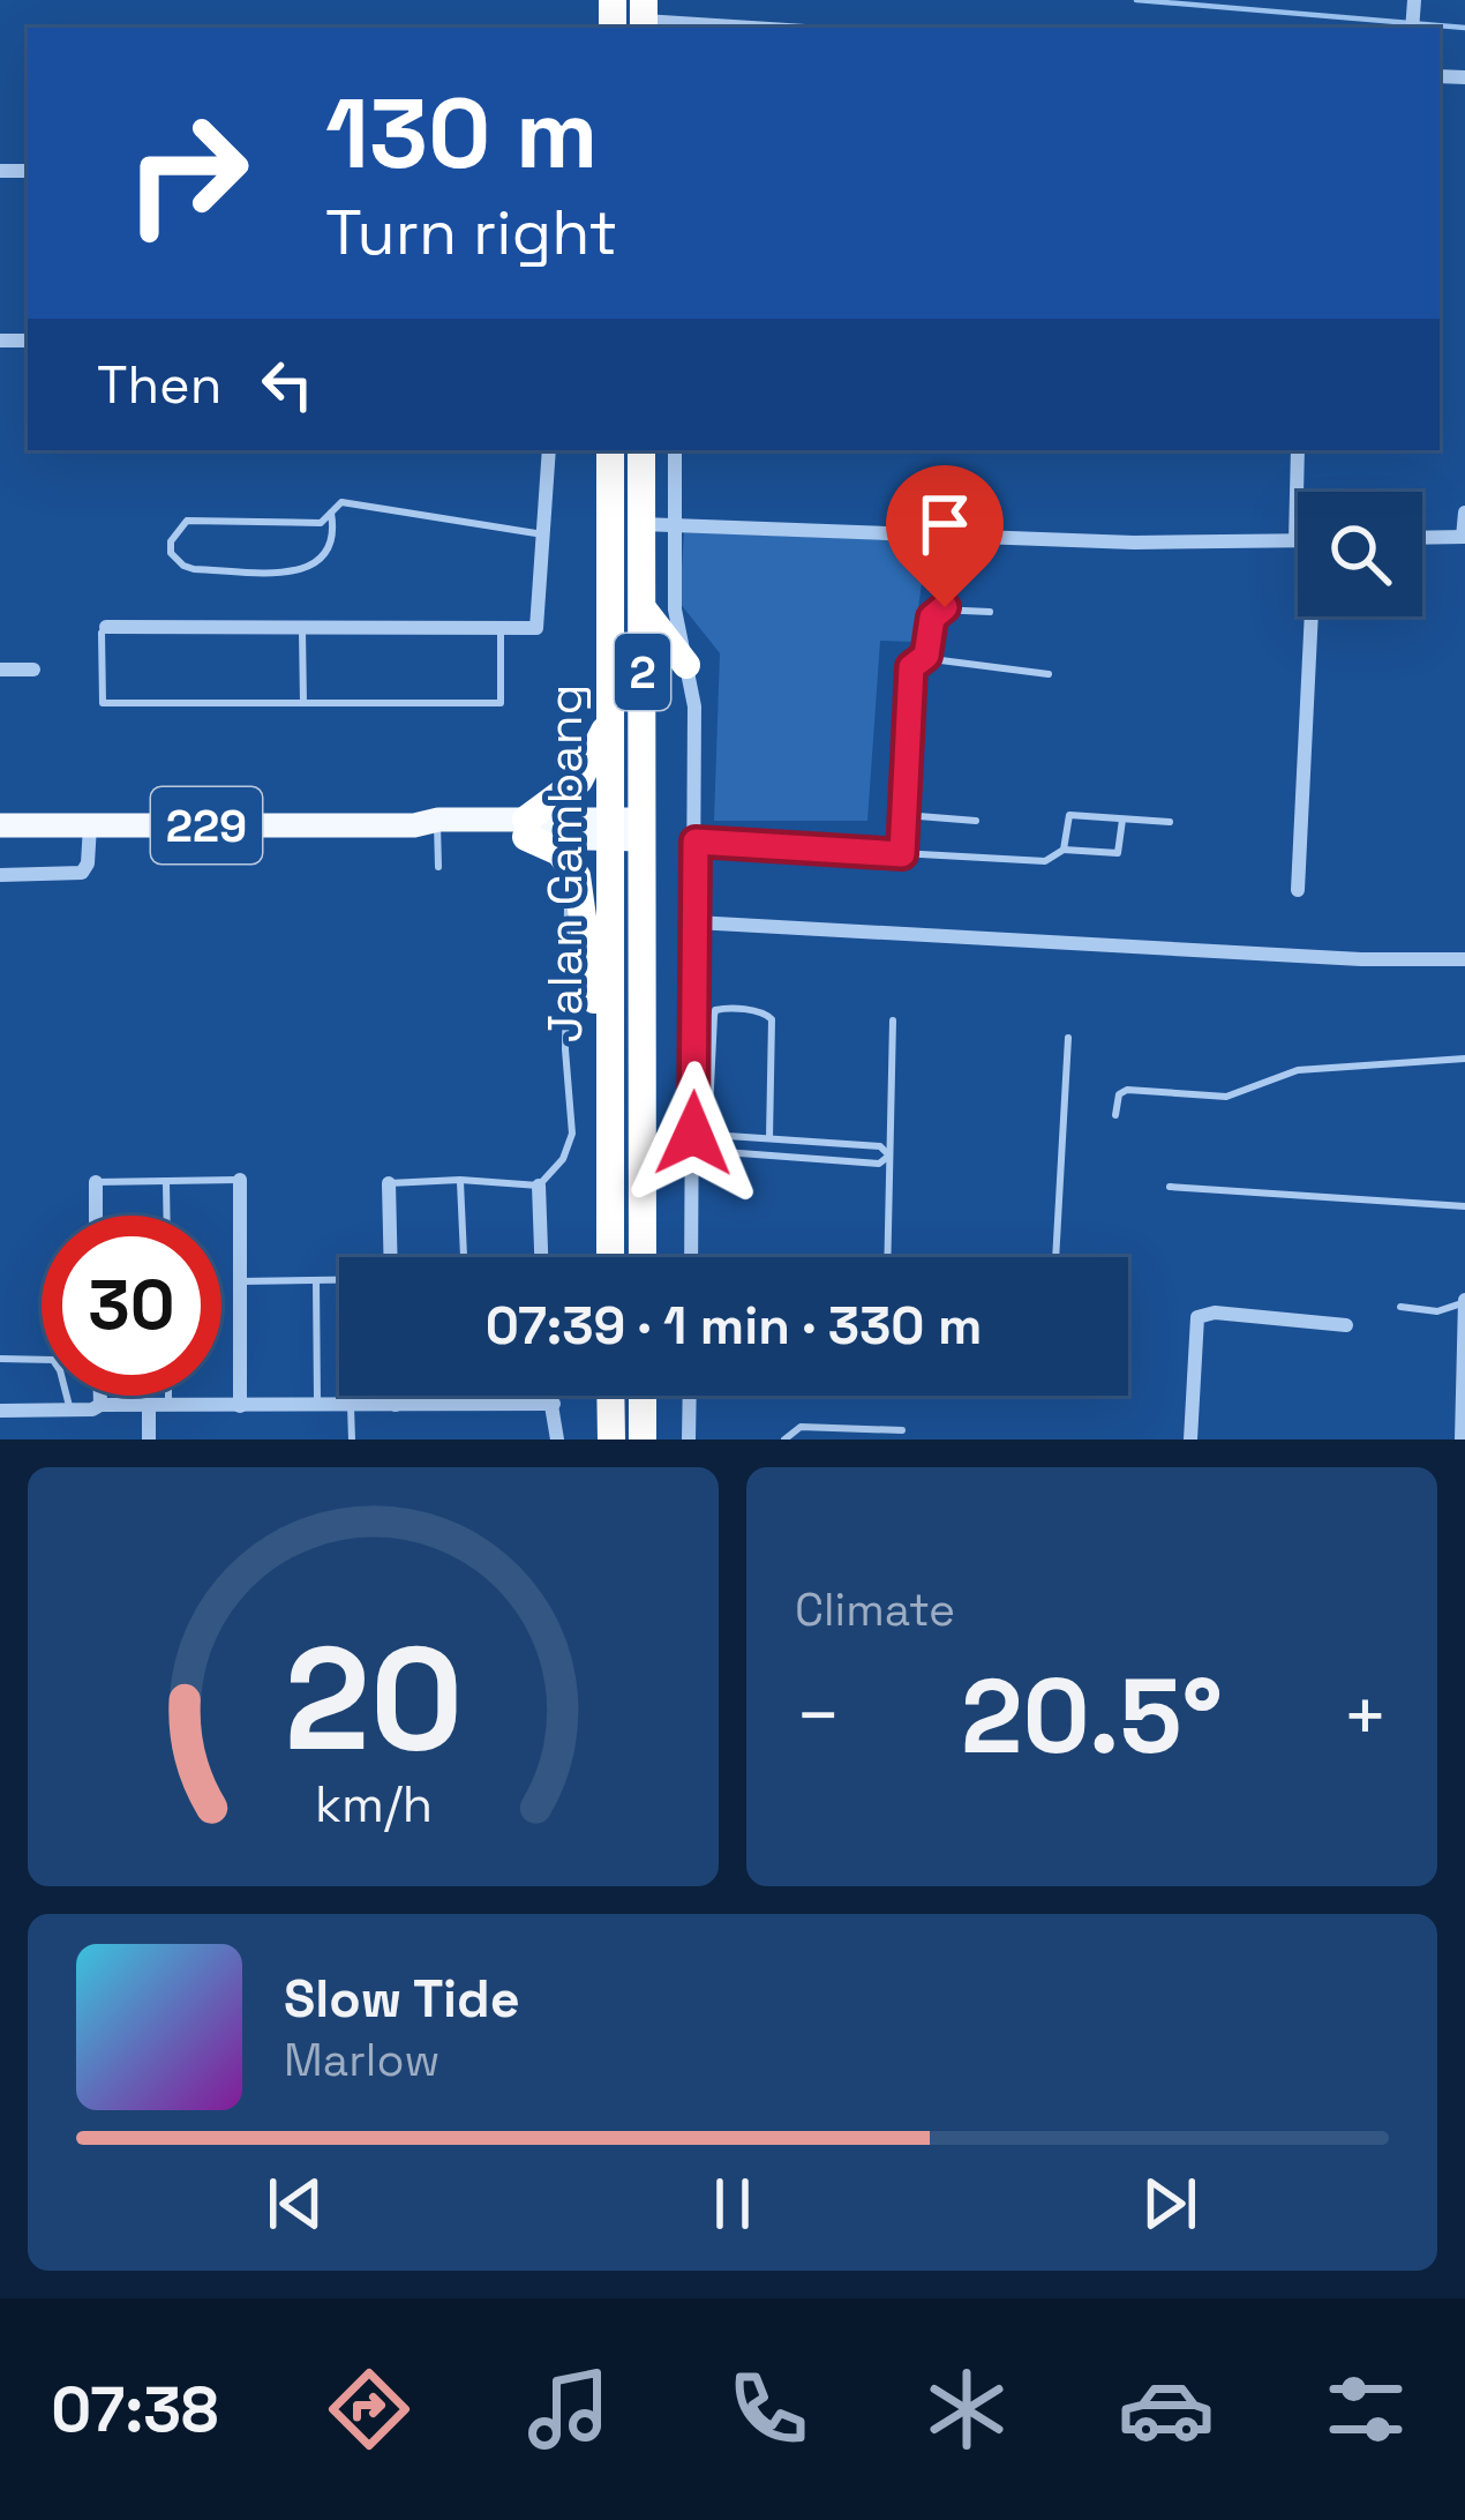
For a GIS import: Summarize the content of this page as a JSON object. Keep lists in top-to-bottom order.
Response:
{
  "streets": {
    "highway": ["2", "Jalan Gambang"],
    "main road": ["229"]
  },
  "crossings": [
    ["229", "Jalan Gambang"]
  ],
  "page": {
    "turn": ["130 m", "Turn right"],
    "then": "Then",
    "limit": "30",
    "trip": "07:39 · 1 min · 330 m",
    "tile": "Climate",
    "heat": ["−", "20.5°", "+"],
    "song": ["Slow Tide", "Marlow"],
    "tabs": "07:38",
    "gauge": ["20", "km/h"]
  }
}
